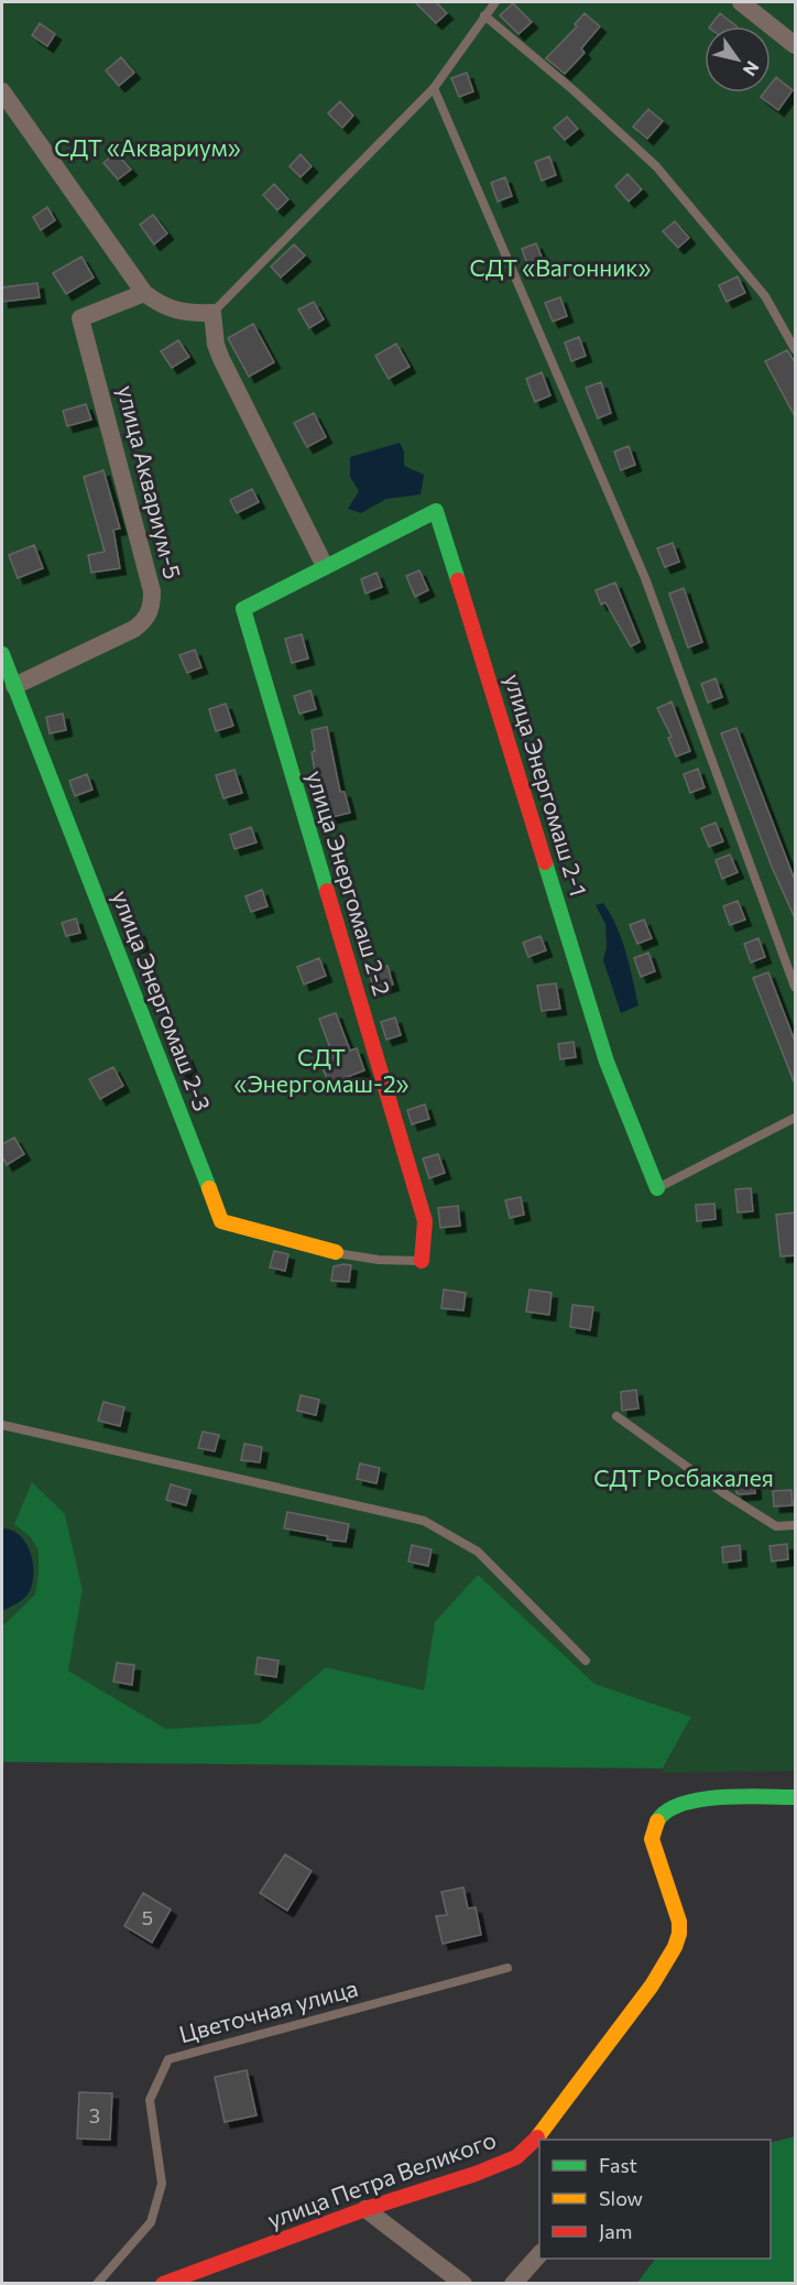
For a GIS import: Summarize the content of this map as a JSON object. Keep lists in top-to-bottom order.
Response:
{
  "streets": {
    "street": [
      "улица Аквариум-5",
      "улица Энергомаш 2-1",
      "улица Энергомаш 2-2",
      "улица Энергомаш 2-3",
      "улица Петра Великого"
    ],
    "lane": ["Цветочная улица"]
  },
  "crossings": [
    ["улица Аквариум-5", "улица Энергомаш 2-3"],
    ["улица Энергомаш 2-1", "улица Энергомаш 2-2"]
  ],
  "parks": [
    "СДТ «Аквариум»",
    "СДТ «Вагонник»",
    "СДТ «Энергомаш-2»",
    "СДТ Росбакалея"
  ],
  "house_numbers": ["5", "3"],
  "legend": ["Fast", "Slow", "Jam"],
  "north": "bottom right"
}
